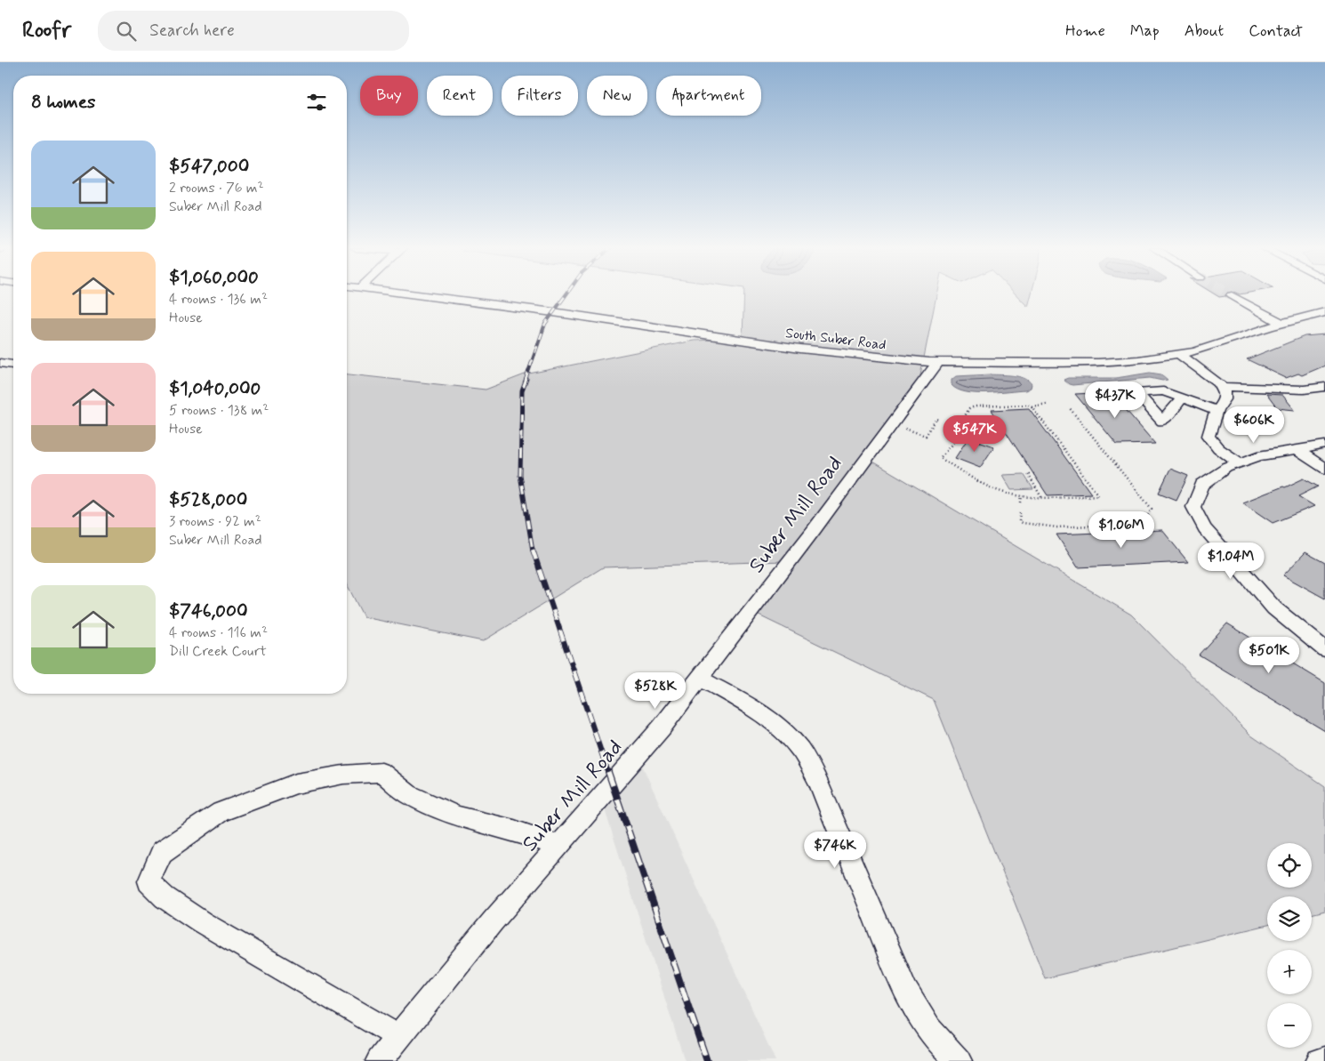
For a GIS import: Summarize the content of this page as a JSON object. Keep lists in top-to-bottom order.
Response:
{
  "streets": {
    "street": ["South Suber Road", "Suber Mill Road"]
  },
  "crossings": [
    ["South Suber Road", "Suber Mill Road"]
  ],
  "page": {
    "header": "Roofr",
    "search": "Search here",
    "nav": [
      "Home",
      "Map",
      "About",
      "Contact"
    ],
    "chip": [
      "Buy",
      "Rent",
      "Filters",
      "New",
      "Apartment"
    ],
    "heading": "8 homes",
    "list": [
      {
        "name": "$547,000",
        "note": "2 rooms · 76 m² · Suber Mill Road"
      },
      {
        "name": "$1,060,000",
        "note": "4 rooms · 136 m² · House"
      },
      {
        "name": "$1,040,000",
        "note": "5 rooms · 138 m² · House"
      },
      {
        "name": "$528,000",
        "note": "3 rooms · 92 m² · Suber Mill Road"
      },
      {
        "name": "$746,000",
        "note": "4 rooms · 116 m² · Dill Creek Court"
      }
    ],
    "price": [
      "$437K",
      "$606K",
      "$547K",
      "$1.06M",
      "$1.04M",
      "$501K",
      "$528K",
      "$746K"
    ],
    "map_buttons": ["+", "−"]
  }
}
